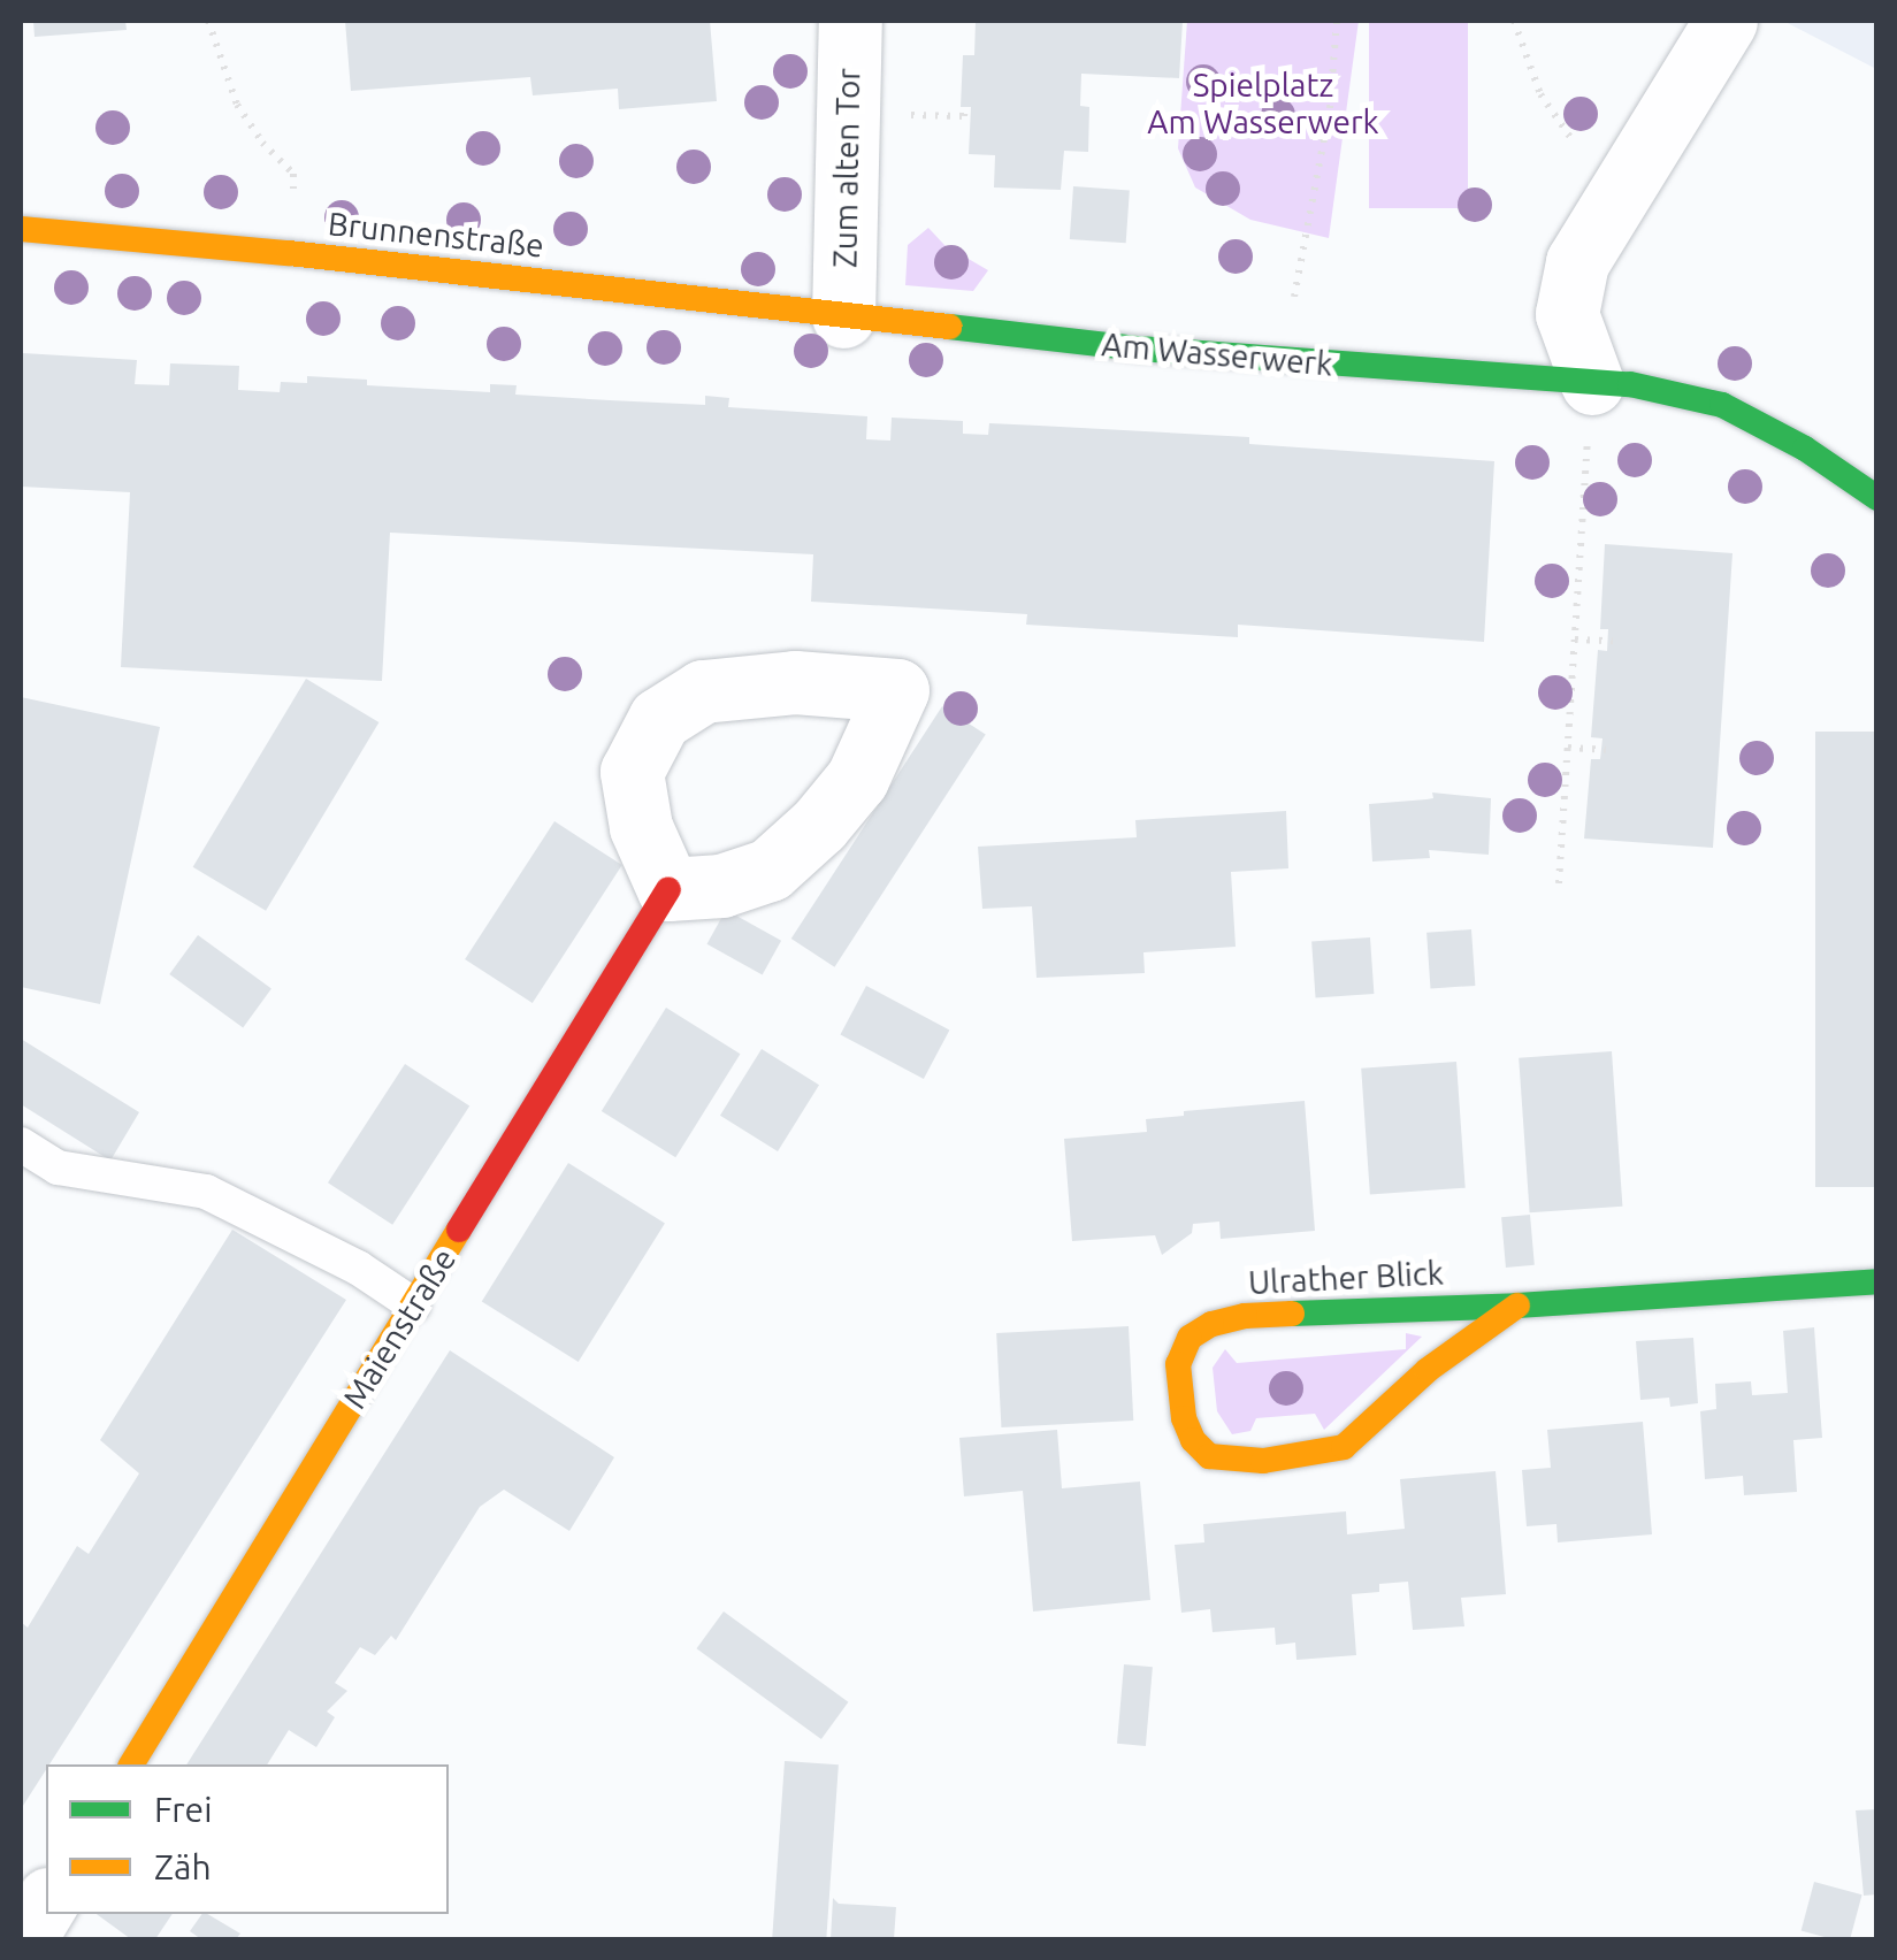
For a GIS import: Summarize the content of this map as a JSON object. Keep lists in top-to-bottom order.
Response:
{
  "streets": {
    "street": [
      "Zum alten Tor",
      "Brunnenstraße",
      "Am Wasserwerk",
      "Ulrather Blick",
      "Maienstraße"
    ]
  },
  "crossings": [
    ["Zum alten Tor", "Brunnenstraße"],
    ["Zum alten Tor", "Am Wasserwerk"],
    ["Brunnenstraße", "Am Wasserwerk"]
  ],
  "parks": ["Spielplatz Am Wasserwerk"],
  "legend": ["Frei", "Zäh"]
}
